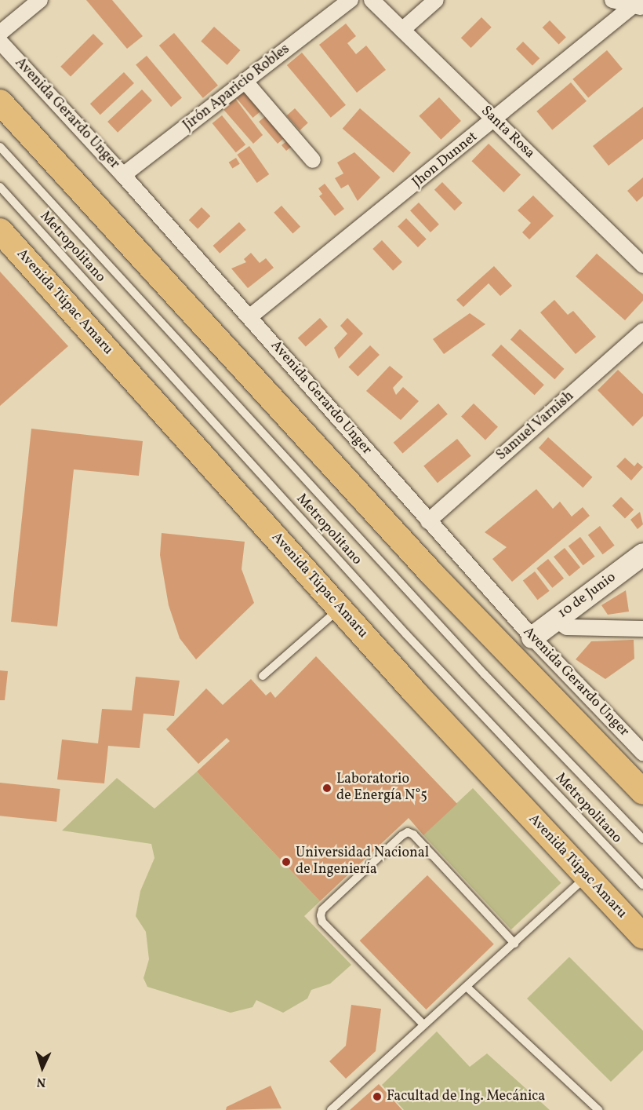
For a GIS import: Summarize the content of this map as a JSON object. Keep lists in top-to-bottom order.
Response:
{
  "streets": {
    "main road": ["Avenida Túpac Amaru"],
    "street": [
      "Jirón Aparicio Robles",
      "Avenida Gerardo Unger",
      "Santa Rosa",
      "Jhon Dunnet",
      "Samuel Varnish",
      "10 de Junio"
    ],
    "lane": ["Metropolitano"]
  },
  "crossings": [
    ["Jirón Aparicio Robles", "Avenida Gerardo Unger"],
    ["Avenida Gerardo Unger", "Jhon Dunnet"],
    ["Avenida Gerardo Unger", "Samuel Varnish"],
    ["Avenida Gerardo Unger", "10 de Junio"],
    ["Santa Rosa", "Jhon Dunnet"]
  ],
  "places": ["Laboratorio de Energía N°5", "Universidad Nacional de Ingeniería", "Facultad de Ing. Mecánica"],
  "north": "bottom"
}
